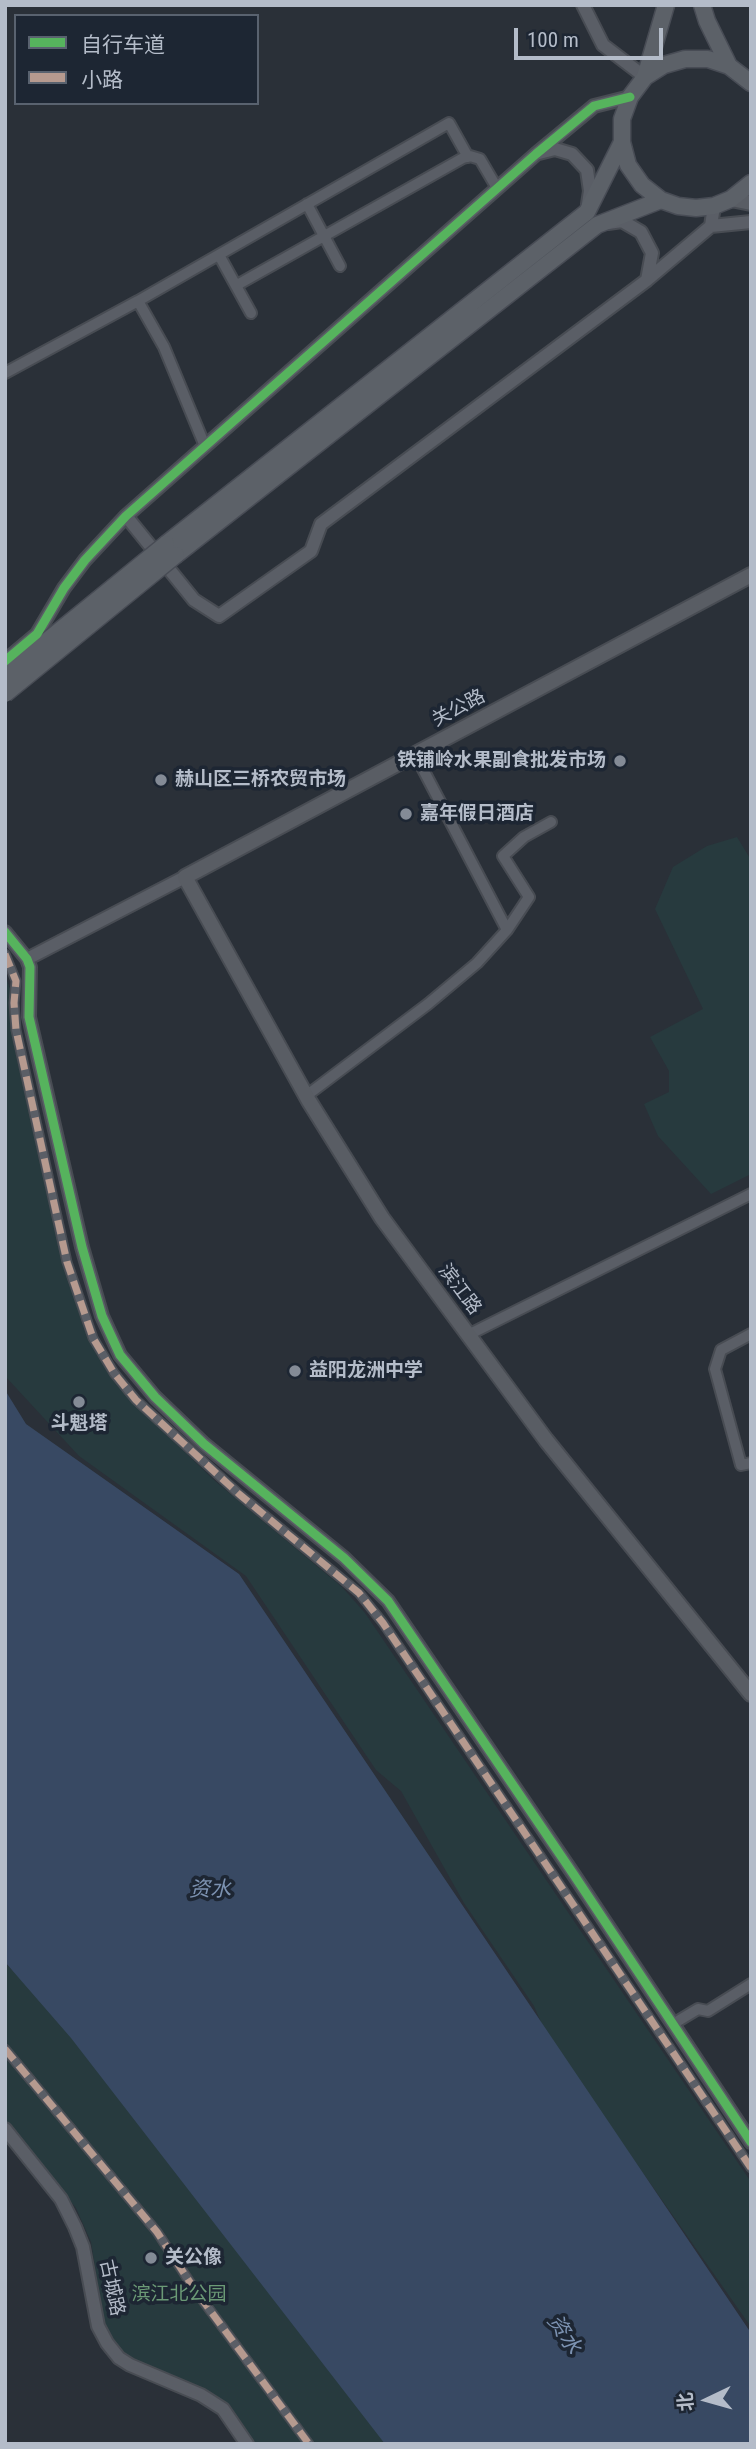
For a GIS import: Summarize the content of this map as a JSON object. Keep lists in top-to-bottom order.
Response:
{
  "streets": {
    "main road": ["关公路", "滨江路"],
    "street": ["古城路"]
  },
  "crossings": [
    ["关公路", "滨江路"]
  ],
  "water": ["资水"],
  "parks": ["滨江北公园"],
  "places": [
    "铁铺岭水果副食批发市场",
    "赫山区三桥农贸市场",
    "嘉年假日酒店",
    "益阳龙洲中学",
    "斗魁塔",
    "关公像"
  ],
  "legend": ["自行车道", "小路"],
  "scale_bar": "100 m",
  "north": "left"
}
